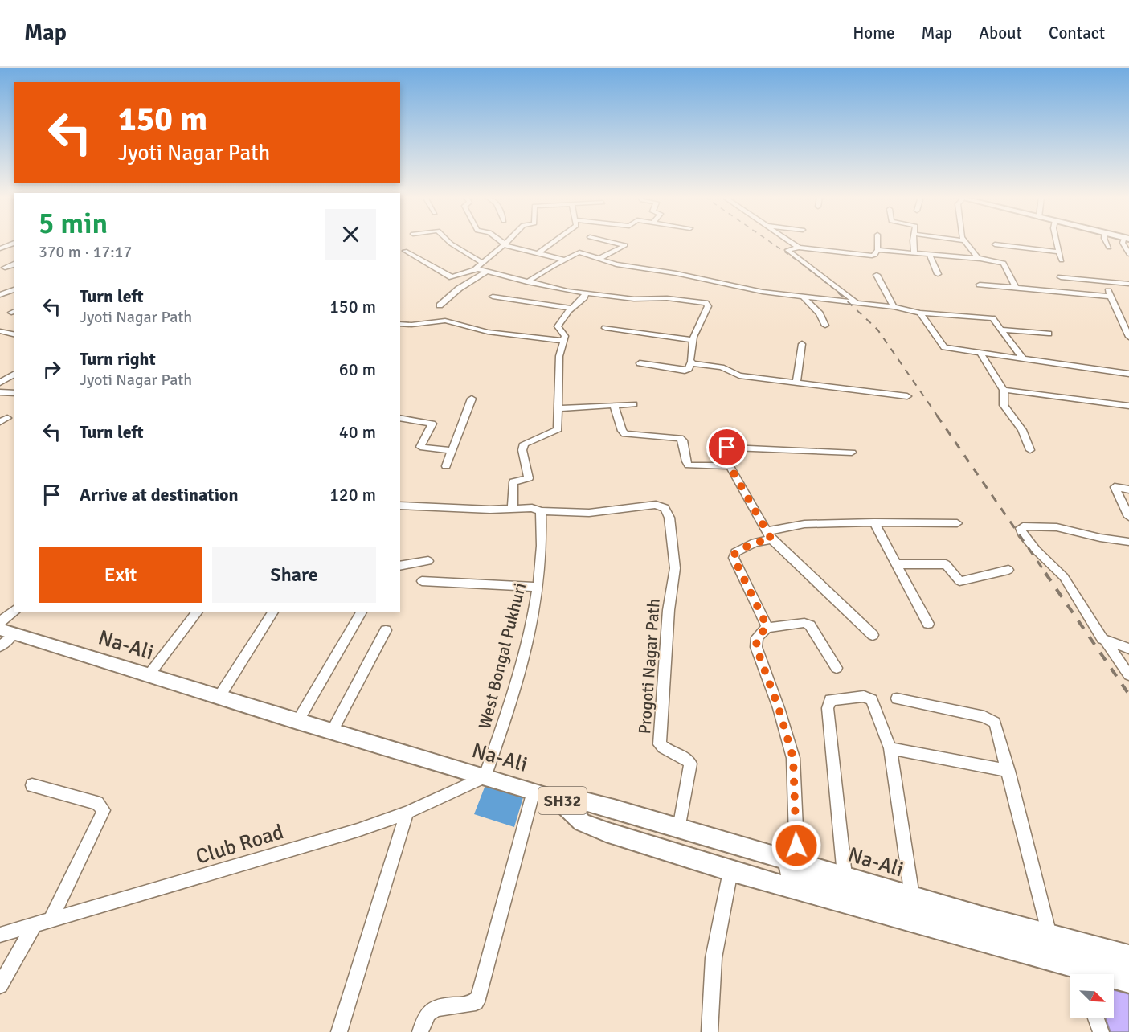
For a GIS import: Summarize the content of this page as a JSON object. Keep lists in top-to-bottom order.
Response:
{
  "streets": {
    "main road": ["Na-Ali", "SH32"],
    "street": ["West Bongal Pukhuri", "Progoti Nagar Path", "Club Road"]
  },
  "crossings": [
    ["Na-Ali", "West Bongal Pukhuri"],
    ["Na-Ali", "Progoti Nagar Path"],
    ["Na-Ali", "Club Road"],
    ["West Bongal Pukhuri", "Progoti Nagar Path"],
    ["West Bongal Pukhuri", "Club Road"]
  ],
  "north": "bottom right",
  "page": {
    "header": "Map",
    "nav": [
      "Home",
      "Map",
      "About",
      "Contact"
    ],
    "turn": ["150 m", "Jyoti Nagar Path"],
    "heading": ["5 min", "370 m · 17:17"],
    "list": [
      {
        "name": "Turn left",
        "note": "Jyoti Nagar Path",
        "value": "150 m"
      },
      {
        "name": "Turn right",
        "note": "Jyoti Nagar Path",
        "value": "60 m"
      },
      {
        "name": "Turn left",
        "value": "40 m"
      },
      {
        "name": "Arrive at destination",
        "value": "120 m"
      }
    ],
    "buttons": ["Exit", "Share"]
  }
}
